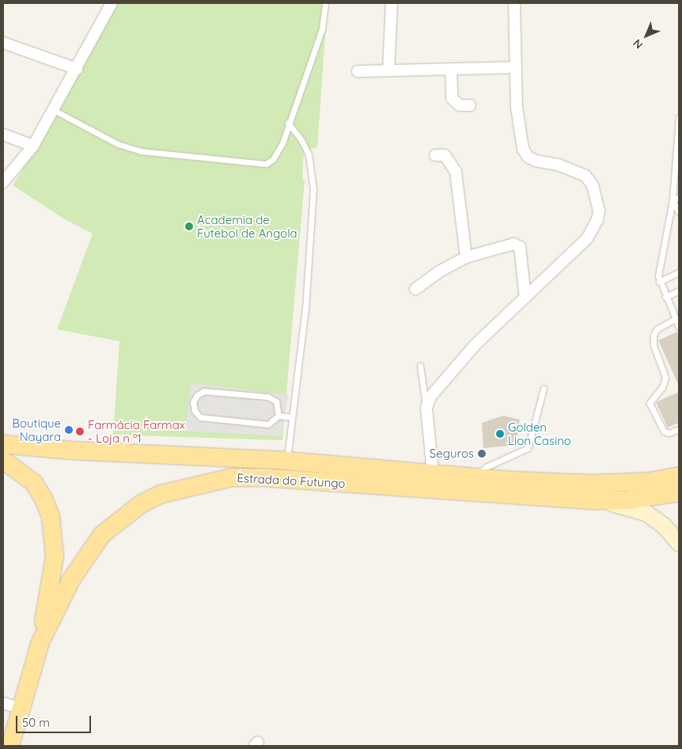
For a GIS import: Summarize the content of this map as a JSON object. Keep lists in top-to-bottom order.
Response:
{
  "streets": {
    "main road": ["Estrada do Futungo"]
  },
  "places": [
    "Academia de Futebol de Angola",
    "Boutique Nayara",
    "Farmácia Farmax - Loja n º1",
    "Golden Lion Casino",
    "Seguros"
  ],
  "scale_bar": "50 m",
  "north": "bottom left"
}
